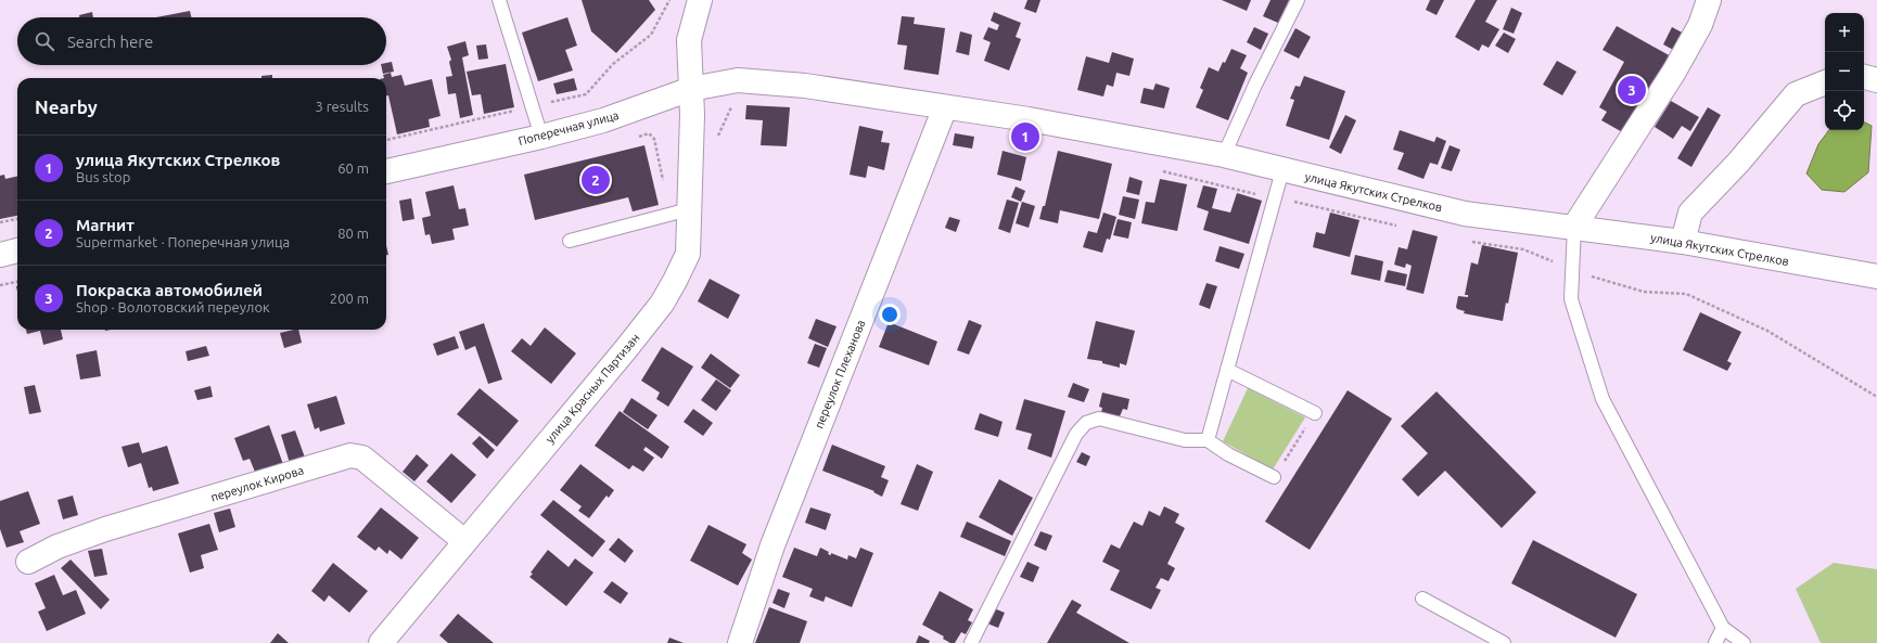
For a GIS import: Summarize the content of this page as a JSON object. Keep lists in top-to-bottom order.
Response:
{
  "streets": {
    "street": [
      "Поперечная улица",
      "улица Якутских Стрелков",
      "переулок Плеханова",
      "улица Красных Партизан",
      "переулок Кирова"
    ]
  },
  "crossings": [
    ["Поперечная улица", "улица Якутских Стрелков"],
    ["Поперечная улица", "улица Красных Партизан"],
    ["улица Якутских Стрелков", "переулок Плеханова"],
    ["улица Якутских Стрелков", "улица Красных Партизан"],
    ["улица Красных Партизан", "переулок Кирова"]
  ],
  "page": {
    "map_buttons": ["+", "−"],
    "search": "Search here",
    "pins": ["3", "1", "2"],
    "heading": ["Nearby", "3 results"],
    "list": [
      {
        "mark": "1",
        "name": "улица Якутских Стрелков",
        "note": "Bus stop",
        "value": "60 m"
      },
      {
        "mark": "2",
        "name": "Магнит",
        "note": "Supermarket · Поперечная улица",
        "value": "80 m"
      },
      {
        "mark": "3",
        "name": "Покраска автомобилей",
        "note": "Shop · Волотовский переулок",
        "value": "200 m"
      }
    ]
  }
}
